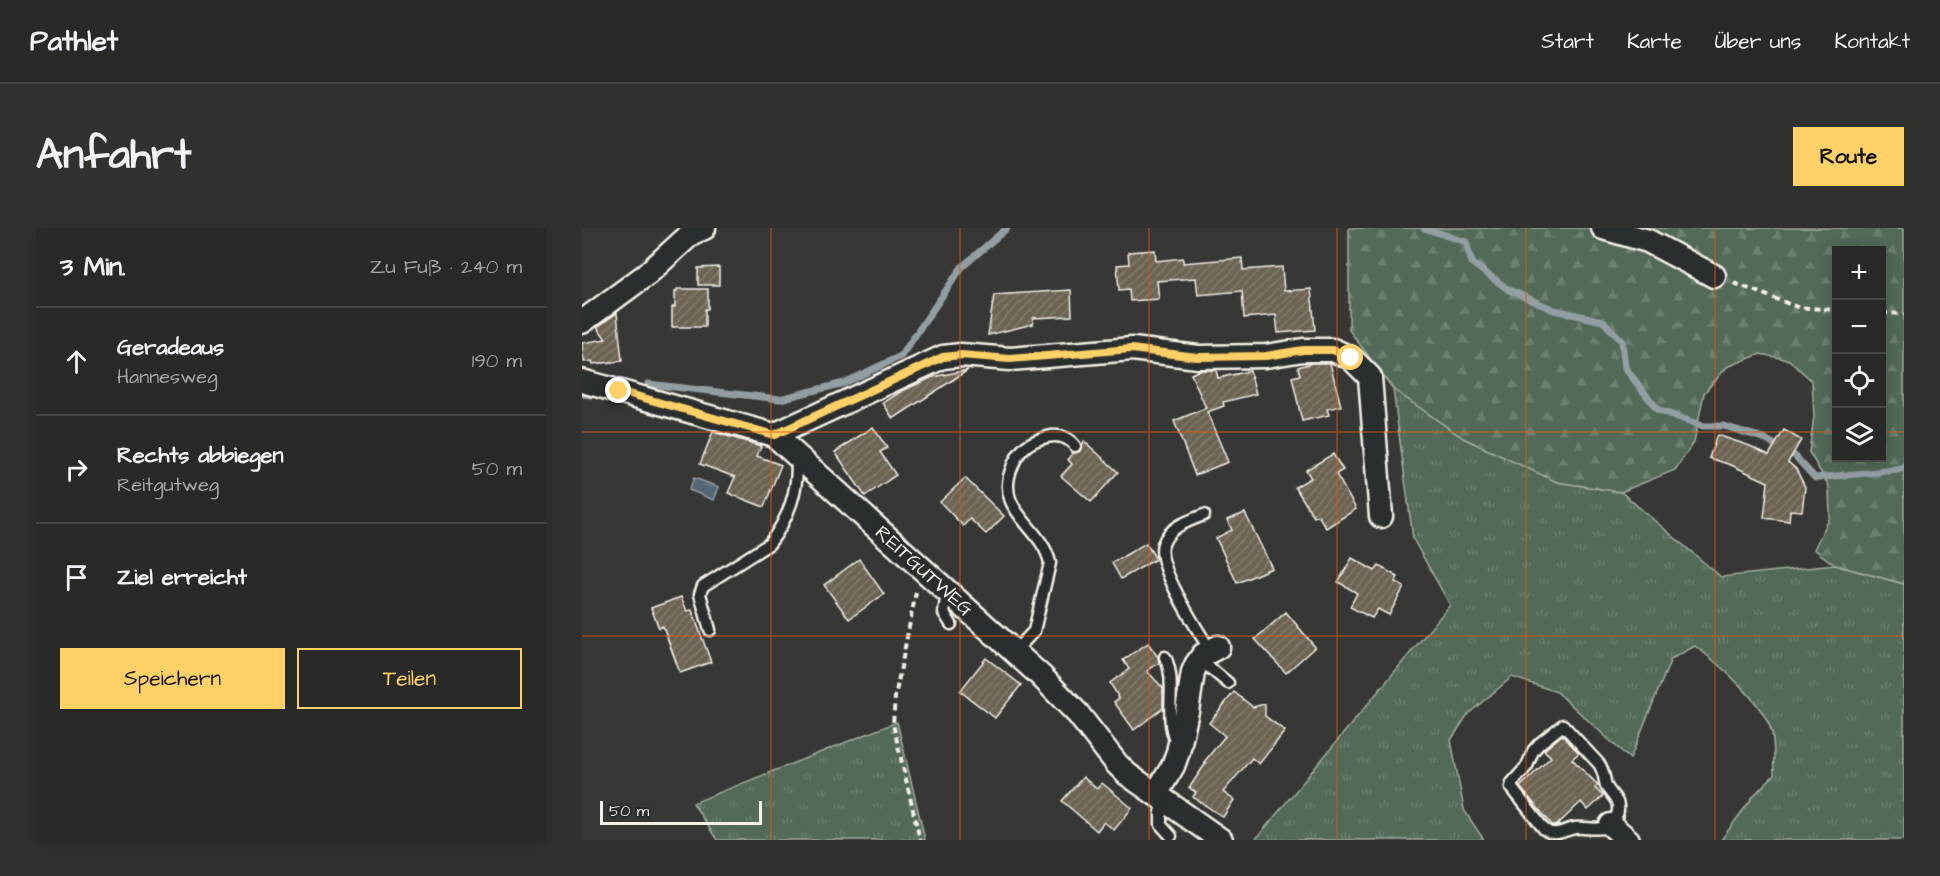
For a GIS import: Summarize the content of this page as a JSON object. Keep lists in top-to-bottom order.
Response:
{
  "streets": {
    "street": ["REITGUTWEG"]
  },
  "scale_bar": "50 m",
  "page": {
    "header": "Pathlet",
    "nav": [
      "Start",
      "Karte",
      "Über uns",
      "Kontakt"
    ],
    "title": "Anfahrt",
    "buttons": [
      "Route",
      ["Speichern", "Teilen"]
    ],
    "heading": ["3 Min.", "Zu Fuß · 240 m"],
    "map_buttons": ["+", "−"],
    "list": [
      ["Geradeaus", "Hannesweg", "190 m"],
      ["Rechts abbiegen", "Reitgutweg", "50 m"],
      "Ziel erreicht"
    ],
    "scale": "50 m"
  }
}
